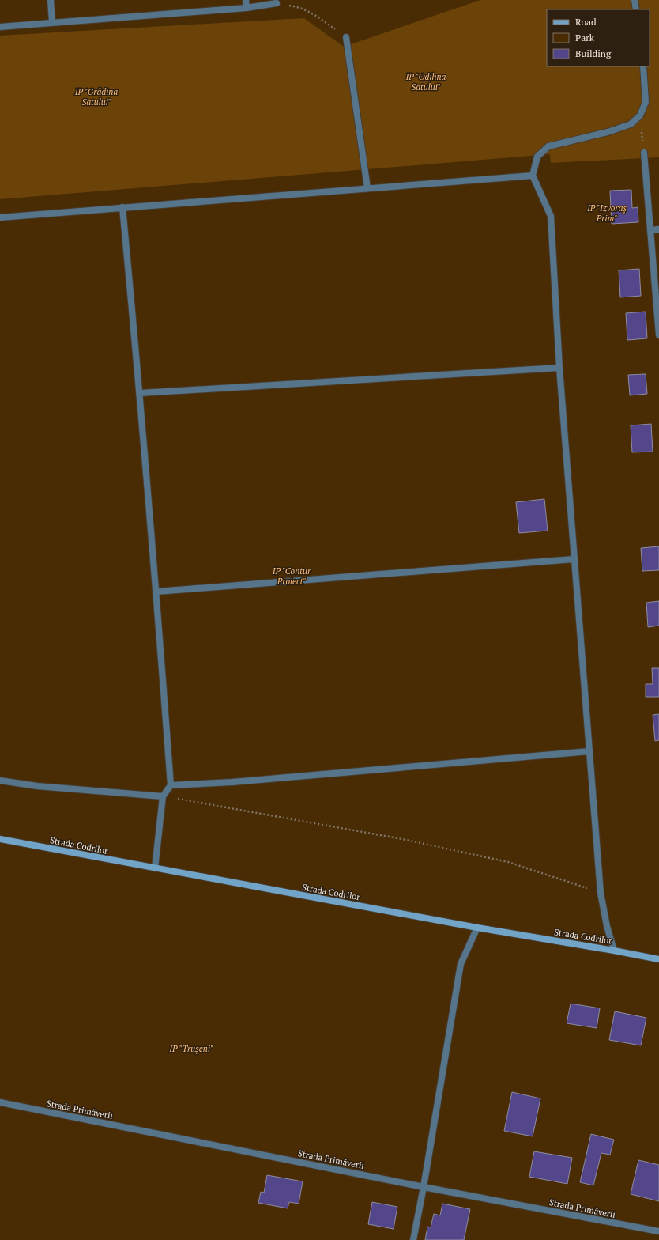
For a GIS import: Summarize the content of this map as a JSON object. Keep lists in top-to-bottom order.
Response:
{
  "streets": {
    "street": ["Strada Codrilor", "Strada Primăverii"]
  },
  "parks": [
    "IP \"Odihna Satului\"",
    "IP \"Grădina Satului\"",
    "IP \"Izvoraș Prim\"",
    "IP \"Contur Proiect\"",
    "IP \"Trușeni\""
  ],
  "legend": ["Road", "Park", "Building"]
}
